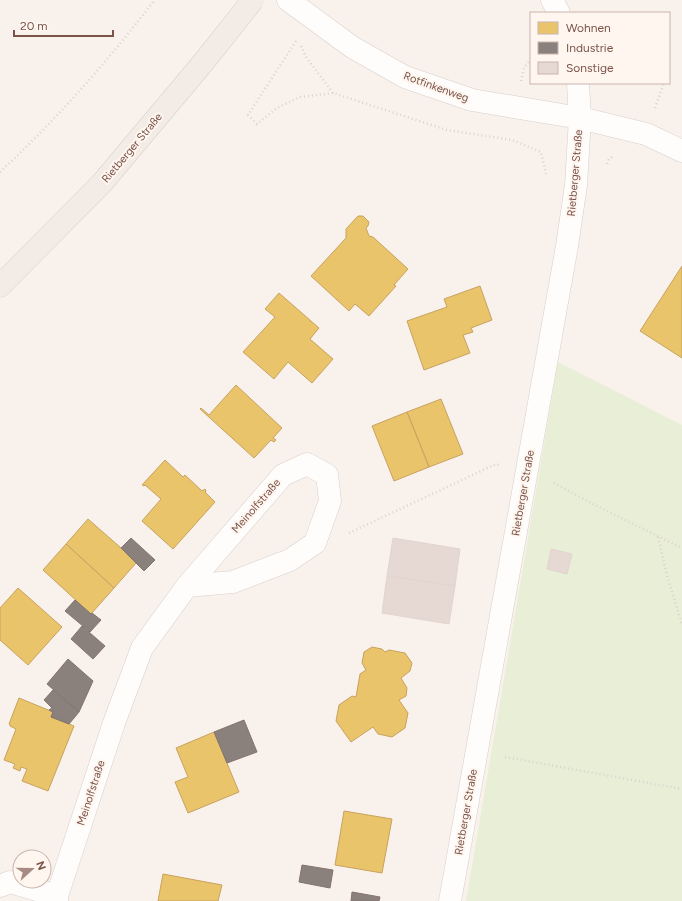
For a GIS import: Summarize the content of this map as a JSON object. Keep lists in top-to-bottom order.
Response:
{
  "streets": {
    "main road": ["Rietberger Straße"],
    "street": ["Rotfinkenweg", "Meinolfstraße"]
  },
  "crossings": [
    ["Rotfinkenweg", "Rietberger Straße"]
  ],
  "legend": ["Wohnen", "Industrie", "Sonstige"],
  "scale_bar": "20 m",
  "north": "right"
}
